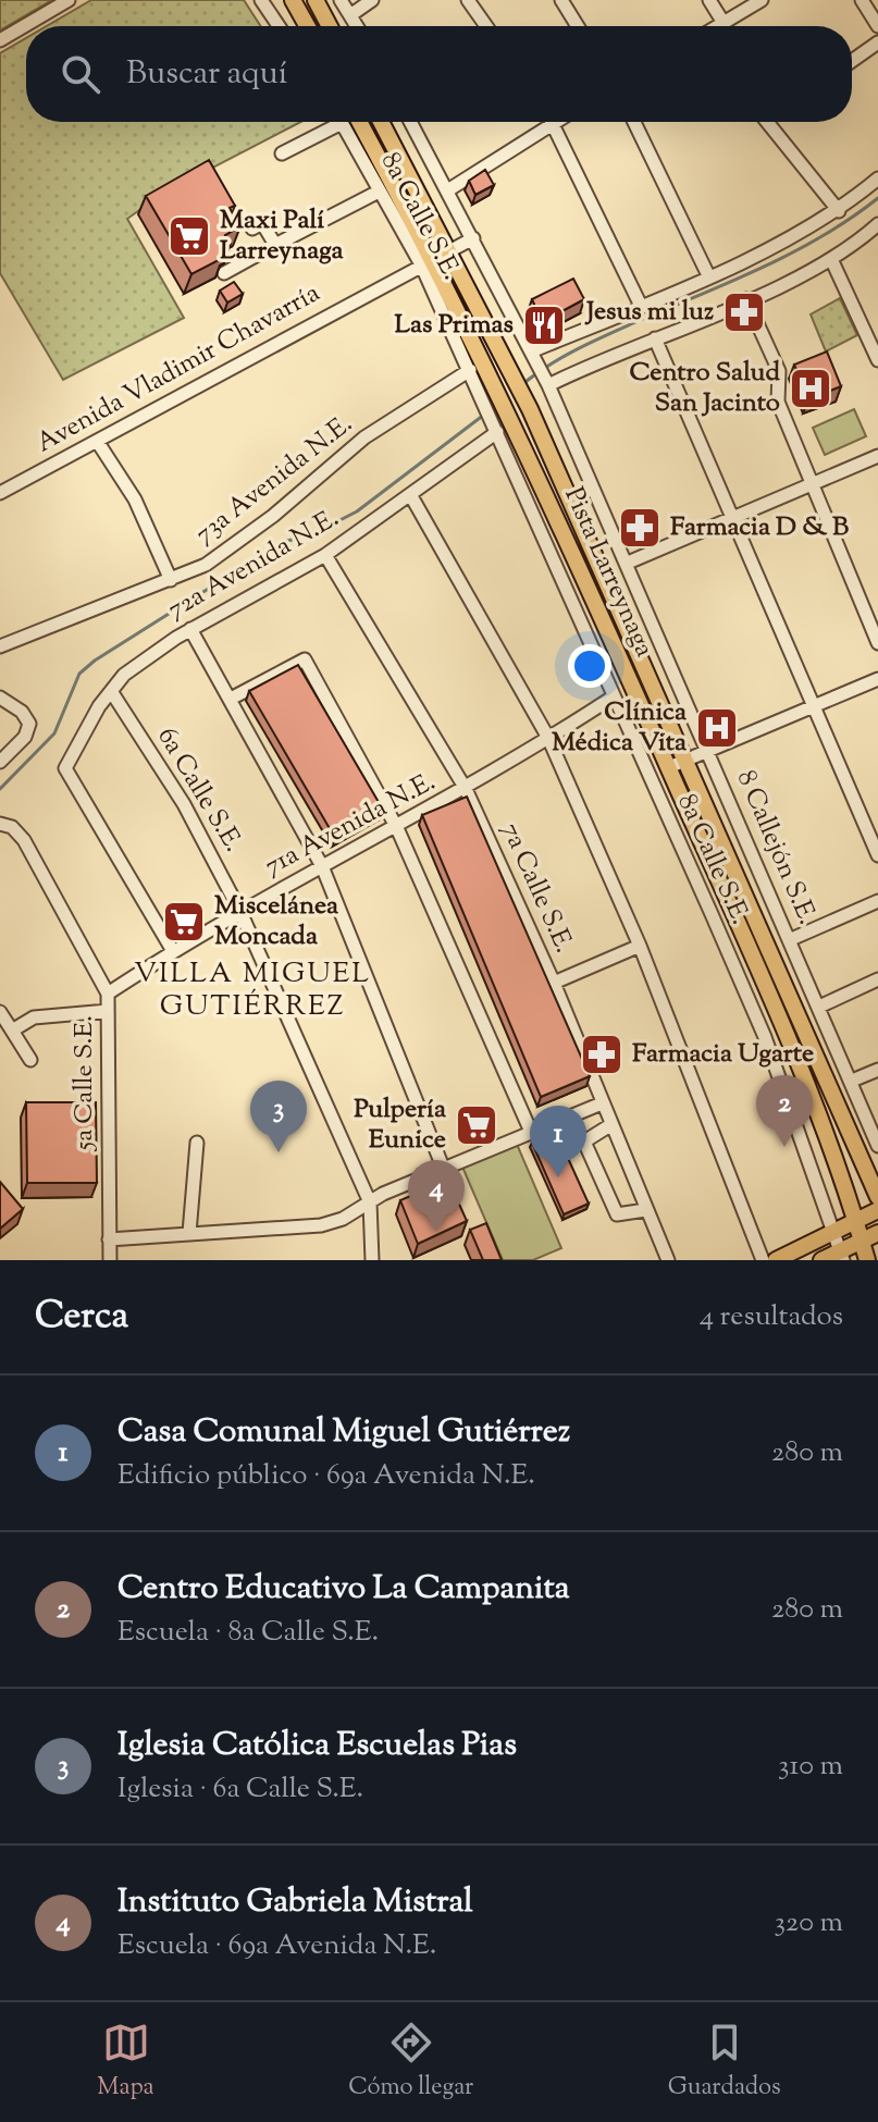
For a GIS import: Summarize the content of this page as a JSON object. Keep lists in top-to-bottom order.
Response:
{
  "streets": {
    "main road": ["Pista Larreynaga"],
    "street": [
      "8a Calle S.E.",
      "Avenida Vladimir Chavarría",
      "73a Avenida N.E.",
      "72a Avenida N.E.",
      "6a Calle S.E.",
      "71a Avenida N.E.",
      "8 Callejón S.E.",
      "7a Calle S.E.",
      "5a Calle S.E."
    ]
  },
  "crossings": [
    ["8a Calle S.E.", "Avenida Vladimir Chavarría"],
    ["8a Calle S.E.", "73a Avenida N.E."],
    ["8a Calle S.E.", "72a Avenida N.E."],
    ["8a Calle S.E.", "Pista Larreynaga"],
    ["8a Calle S.E.", "71a Avenida N.E."],
    ["Avenida Vladimir Chavarría", "72a Avenida N.E."],
    ["Avenida Vladimir Chavarría", "Pista Larreynaga"],
    ["73a Avenida N.E.", "72a Avenida N.E."],
    ["72a Avenida N.E.", "6a Calle S.E."],
    ["72a Avenida N.E.", "71a Avenida N.E."],
    ["72a Avenida N.E.", "7a Calle S.E."],
    ["6a Calle S.E.", "71a Avenida N.E."],
    ["71a Avenida N.E.", "7a Calle S.E."],
    ["71a Avenida N.E.", "5a Calle S.E."]
  ],
  "districts": ["VILLA MIGUEL GUTIÉRREZ"],
  "places": {
    "supermarket": ["Maxi Palí Larreynaga", "Miscelánea Moncada", "Pulpería Eunice"],
    "pharmacy": ["Jesus mi luz", "Farmacia D & B", "Farmacia Ugarte"],
    "restaurant": ["Las Primas"],
    "hospital": ["Centro Salud San Jacinto", "Clínica Médica Vita"]
  },
  "page": {
    "search": "Buscar aquí",
    "pins": [
      "2",
      "3",
      "1",
      "4"
    ],
    "heading": ["Cerca", "4 resultados"],
    "list": [
      {
        "mark": "1",
        "name": "Casa Comunal Miguel Gutiérrez",
        "note": "Edificio público · 69a Avenida N.E.",
        "value": "280 m"
      },
      {
        "mark": "2",
        "name": "Centro Educativo La Campanita",
        "note": "Escuela · 8a Calle S.E.",
        "value": "280 m"
      },
      {
        "mark": "3",
        "name": "Iglesia Católica Escuelas Pias",
        "note": "Iglesia · 6a Calle S.E.",
        "value": "310 m"
      },
      {
        "mark": "4",
        "name": "Instituto Gabriela Mistral",
        "note": "Escuela · 69a Avenida N.E.",
        "value": "320 m"
      }
    ],
    "nav": ["Mapa", "Cómo llegar", "Guardados"]
  }
}
